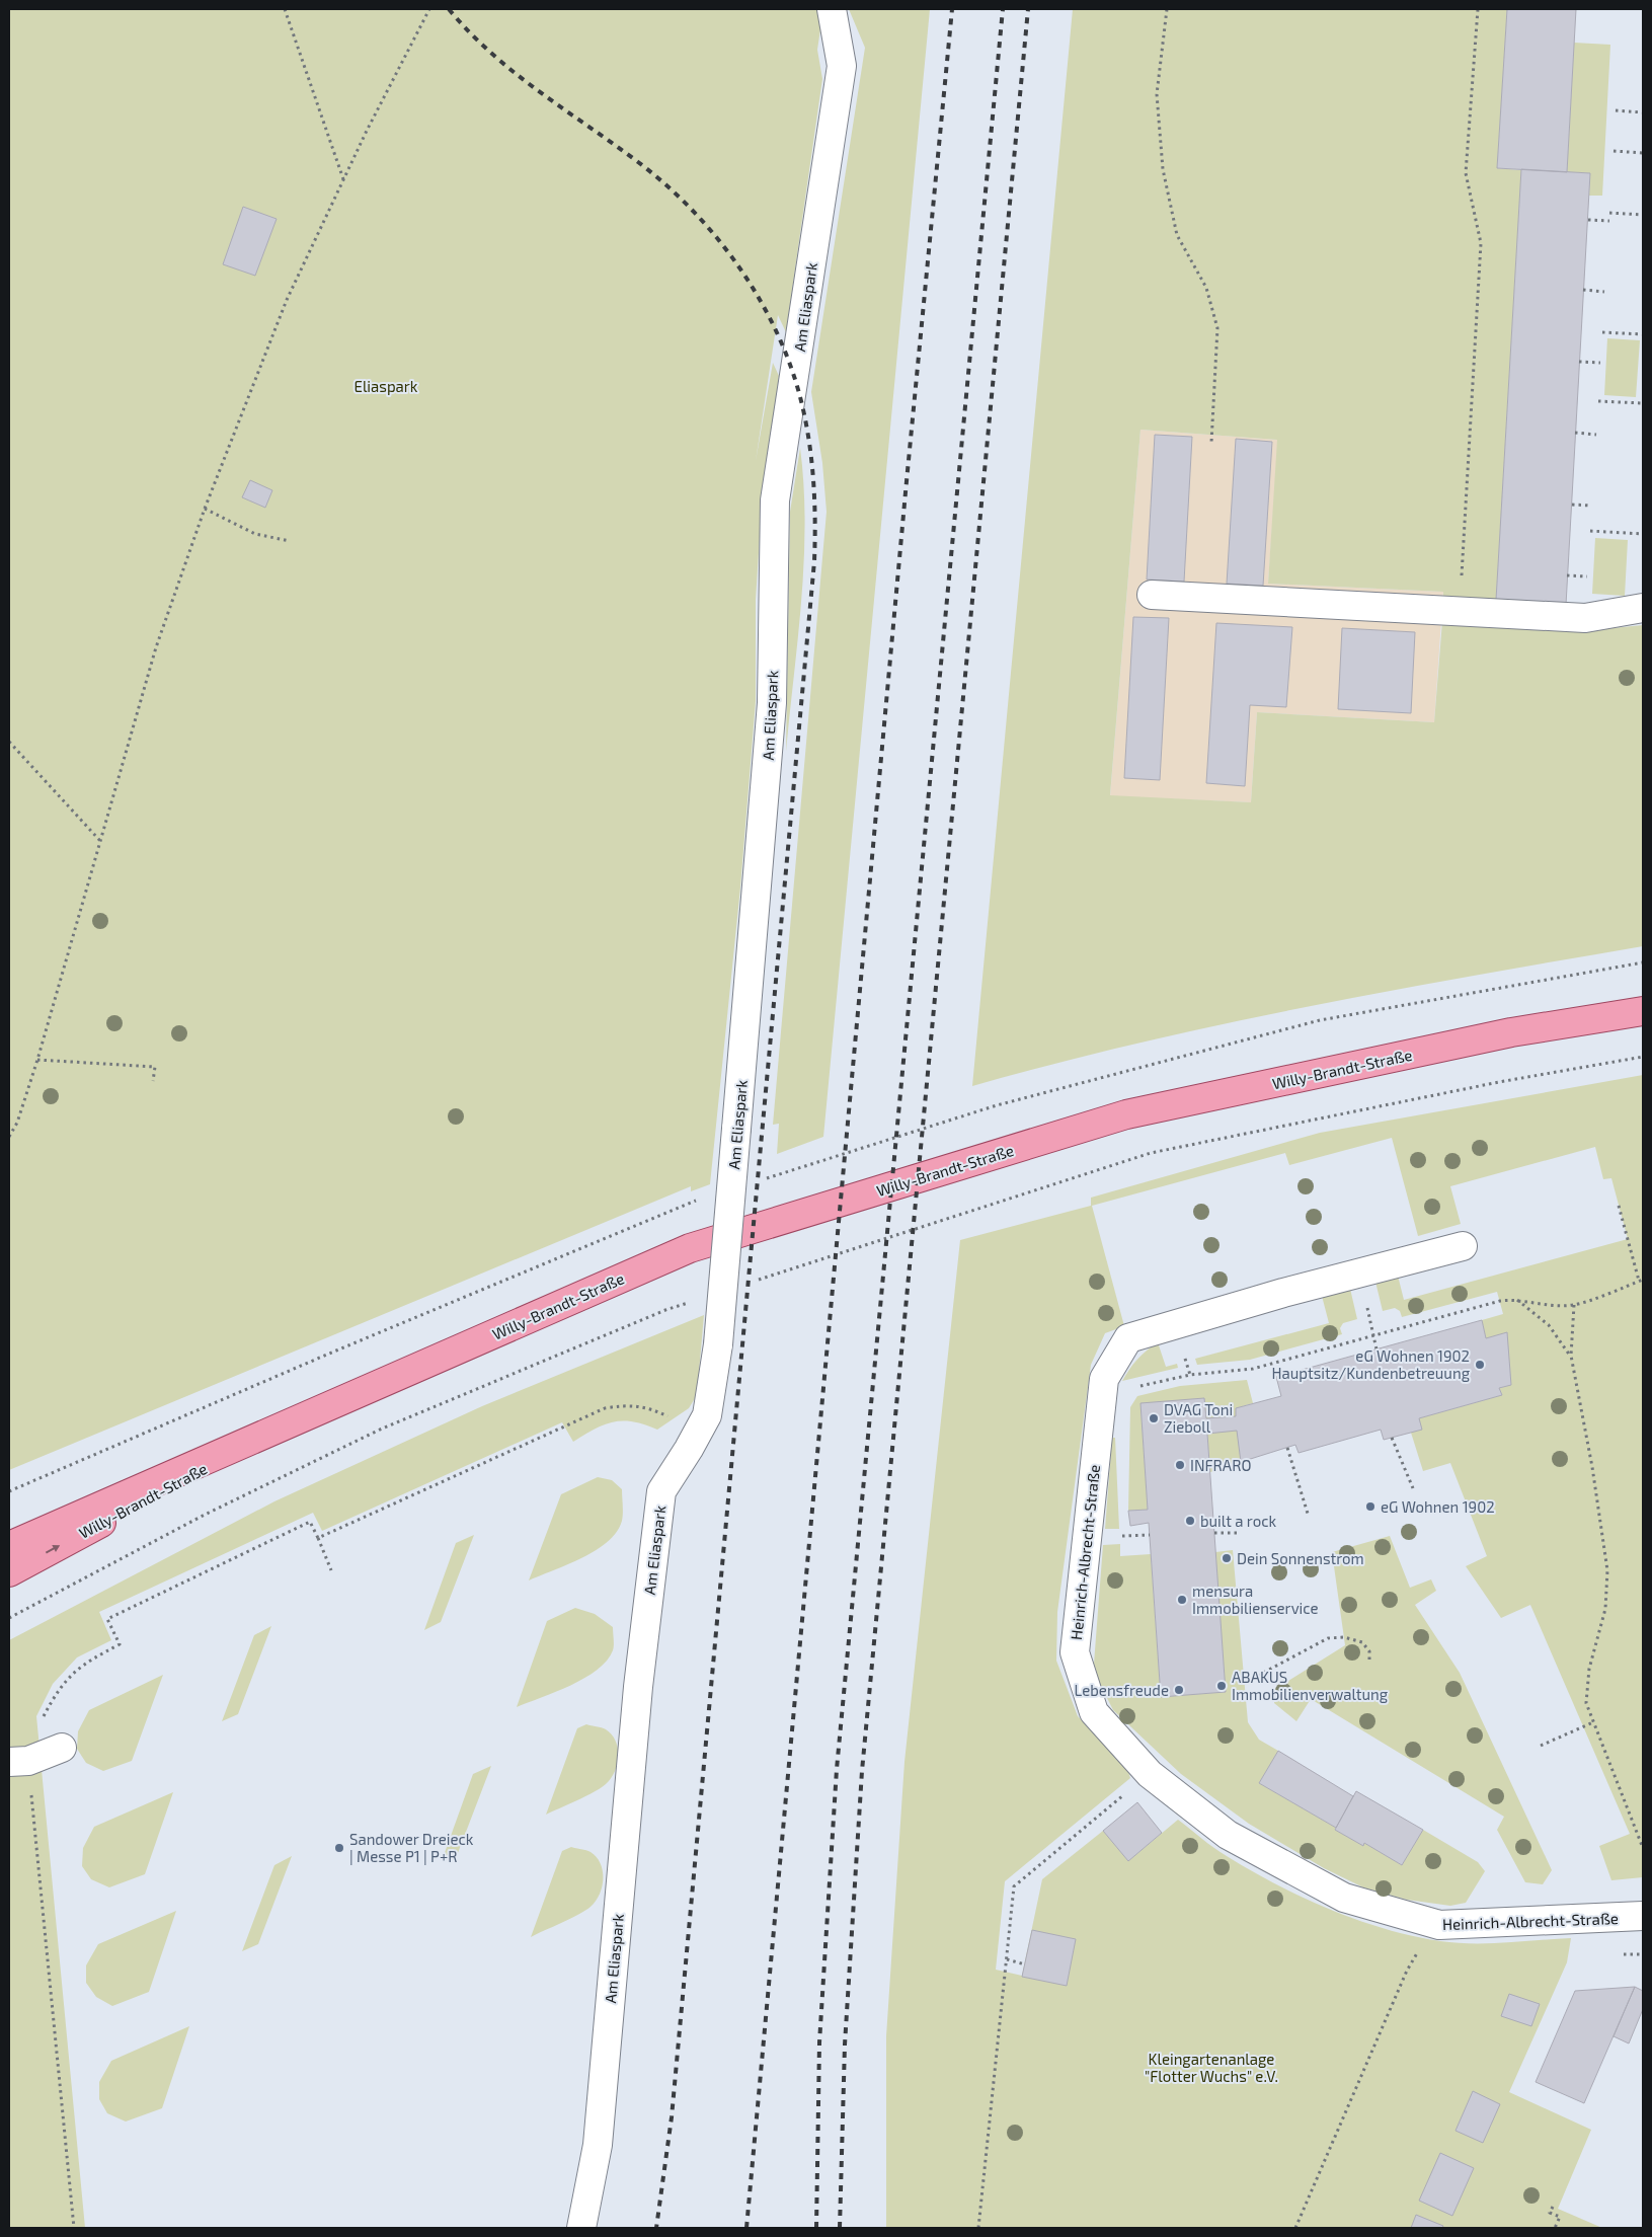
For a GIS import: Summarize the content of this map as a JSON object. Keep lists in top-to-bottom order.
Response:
{
  "streets": {
    "main road": ["Willy-Brandt-Straße"],
    "street": ["Am Eliaspark", "Heinrich-Albrecht-Straße"]
  },
  "parks": ["Eliaspark", "Kleingartenanlage \"Flotter Wuchs\" e.V."],
  "places": [
    "eG Wohnen 1902 Hauptsitz/Kundenbetreuung",
    "DVAG Toni Zieboll",
    "INFRARO",
    "eG Wohnen 1902",
    "built a rock",
    "Dein Sonnenstrom",
    "mensura Immobilienservice",
    "ABAKUS Immobilienverwaltung",
    "Lebensfreude",
    "Sandower Dreieck | Messe P1 | P+R"
  ]
}
